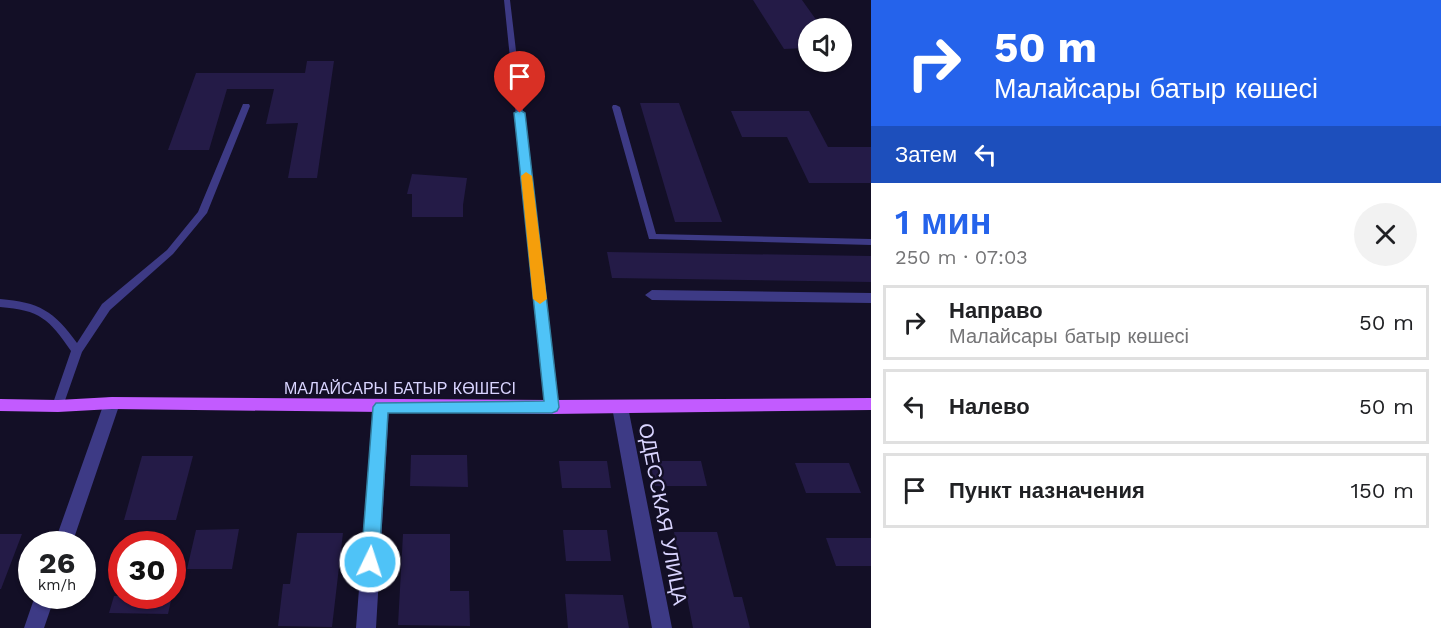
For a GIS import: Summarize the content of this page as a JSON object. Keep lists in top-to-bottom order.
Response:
{
  "streets": {
    "main road": ["МАЛАЙСАРЫ БАТЫР КӨШЕСІ"],
    "street": ["ОДЕССКАЯ УЛИЦА"]
  },
  "crossings": [
    ["МАЛАЙСАРЫ БАТЫР КӨШЕСІ", "ОДЕССКАЯ УЛИЦА"]
  ],
  "page": {
    "turn": ["50 m", "Малайсары батыр көшесі"],
    "then": "Затем",
    "heading": ["1 мин", "250 m · 07:03"],
    "list": [
      {
        "name": "Направо",
        "note": "Малайсары батыр көшесі",
        "value": "50 m"
      },
      {
        "name": "Налево",
        "value": "50 m"
      },
      {
        "name": "Пункт назначения",
        "value": "150 m"
      }
    ],
    "speed": "26 km/h",
    "limit": "30"
  }
}
